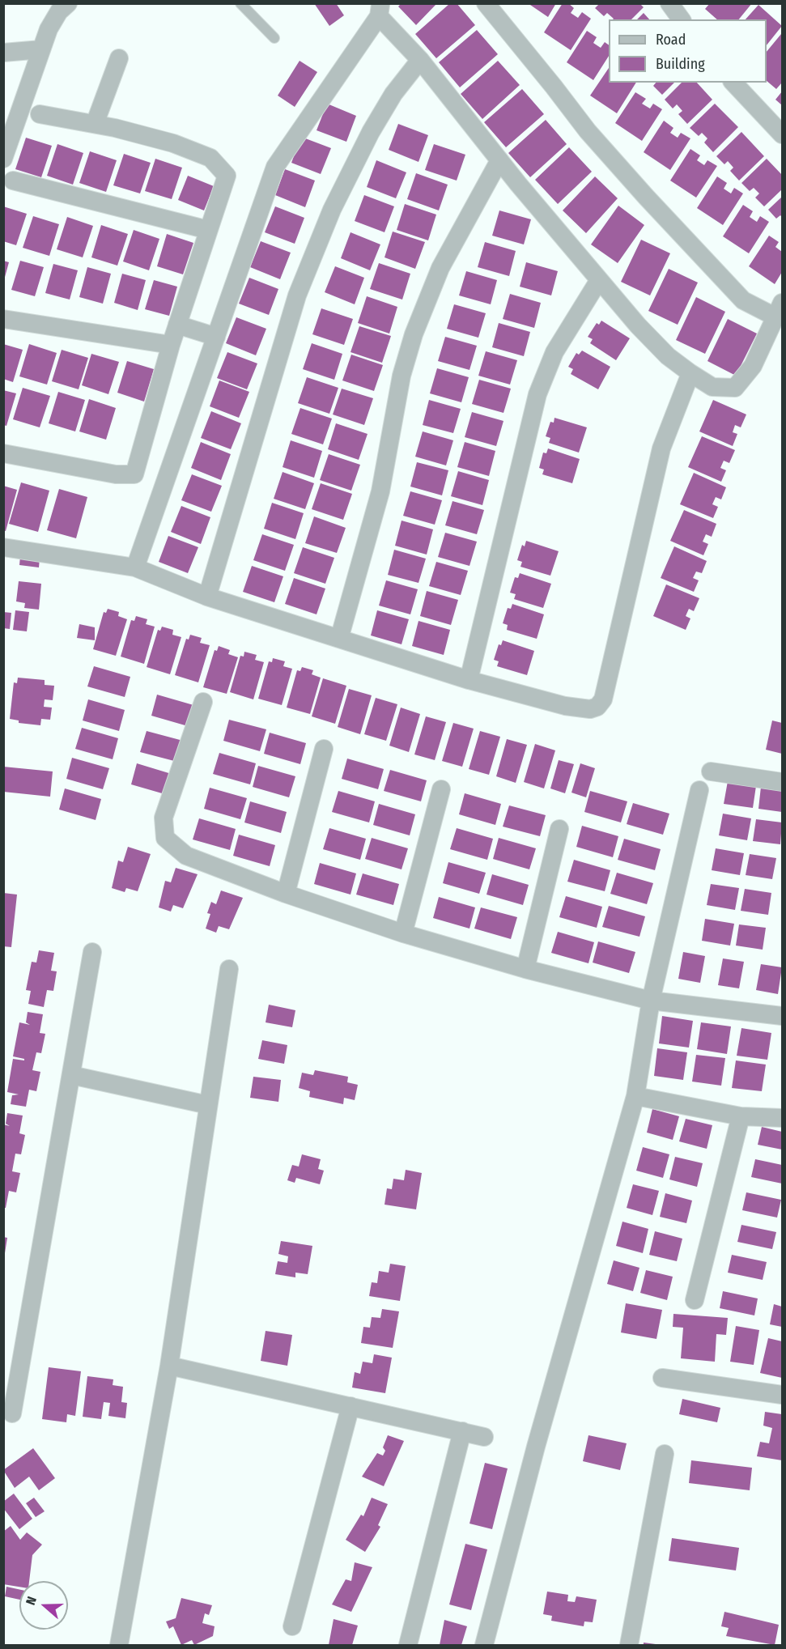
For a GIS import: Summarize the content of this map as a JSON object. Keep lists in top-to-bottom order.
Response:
{
  "legend": ["Road", "Building"],
  "north": "left"
}
